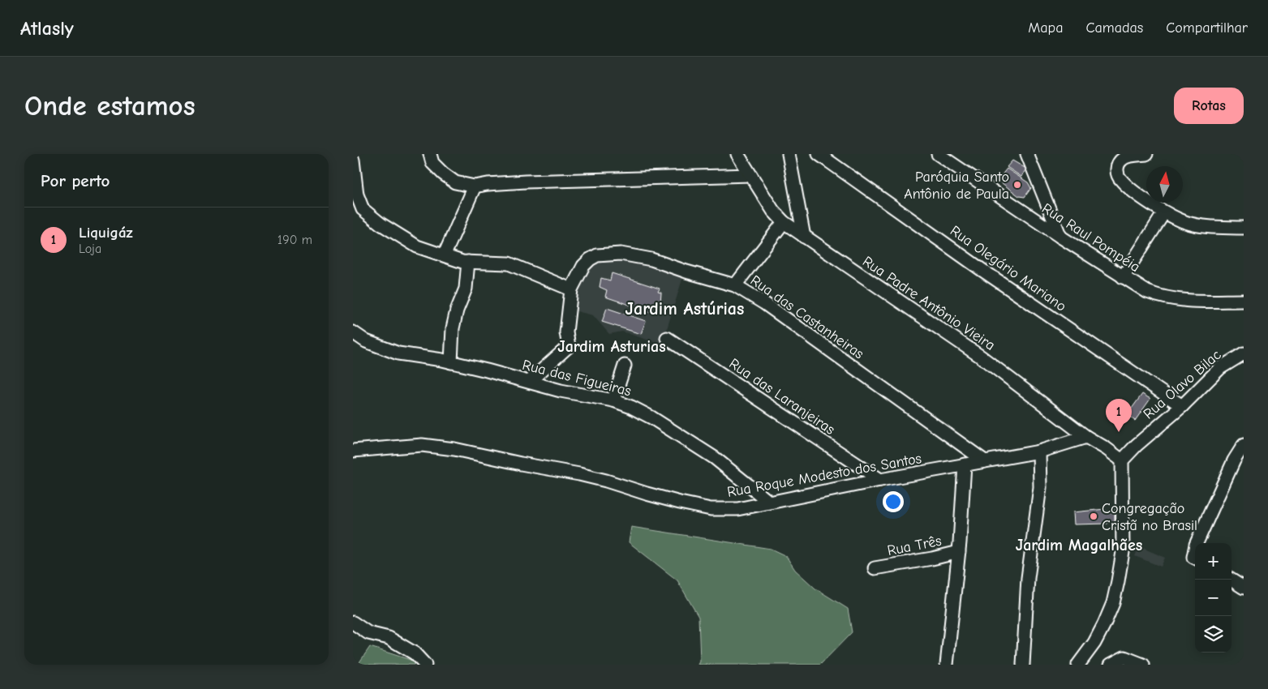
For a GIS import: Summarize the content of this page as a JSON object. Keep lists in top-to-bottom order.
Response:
{
  "streets": {
    "street": [
      "Rua Raul Pompéia",
      "Rua Olegário Mariano",
      "Rua Padre Antônio Vieira",
      "Rua das Castanheiras",
      "Rua das Figueiras",
      "Rua Olavo Bilac",
      "Rua das Laranjeiras",
      "Rua Roque Modesto dos Santos",
      "Rua Três"
    ]
  },
  "crossings": [
    ["Rua Olegário Mariano", "Rua Olavo Bilac"],
    ["Rua Padre Antônio Vieira", "Rua Olavo Bilac"],
    ["Rua Padre Antônio Vieira", "Rua Roque Modesto dos Santos"],
    ["Rua das Castanheiras", "Rua das Figueiras"],
    ["Rua das Castanheiras", "Rua Roque Modesto dos Santos"],
    ["Rua das Figueiras", "Rua Roque Modesto dos Santos"],
    ["Rua das Laranjeiras", "Rua Roque Modesto dos Santos"]
  ],
  "districts": ["Jardim Astúrias", "Jardim Asturias", "Jardim Magalhães"],
  "places": ["Paróquia Santo Antônio de Paula", "Congregação Cristã no Brasil"],
  "north": "top",
  "page": {
    "header": "Atlasly",
    "nav": ["Mapa", "Camadas", "Compartilhar"],
    "buttons": "Rotas",
    "title": "Onde estamos",
    "heading": "Por perto",
    "list": [
      {
        "mark": "1",
        "name": "Liquigáz",
        "note": "Loja",
        "value": "190 m"
      }
    ],
    "pins": "1",
    "map_buttons": ["+", "−"]
  }
}
